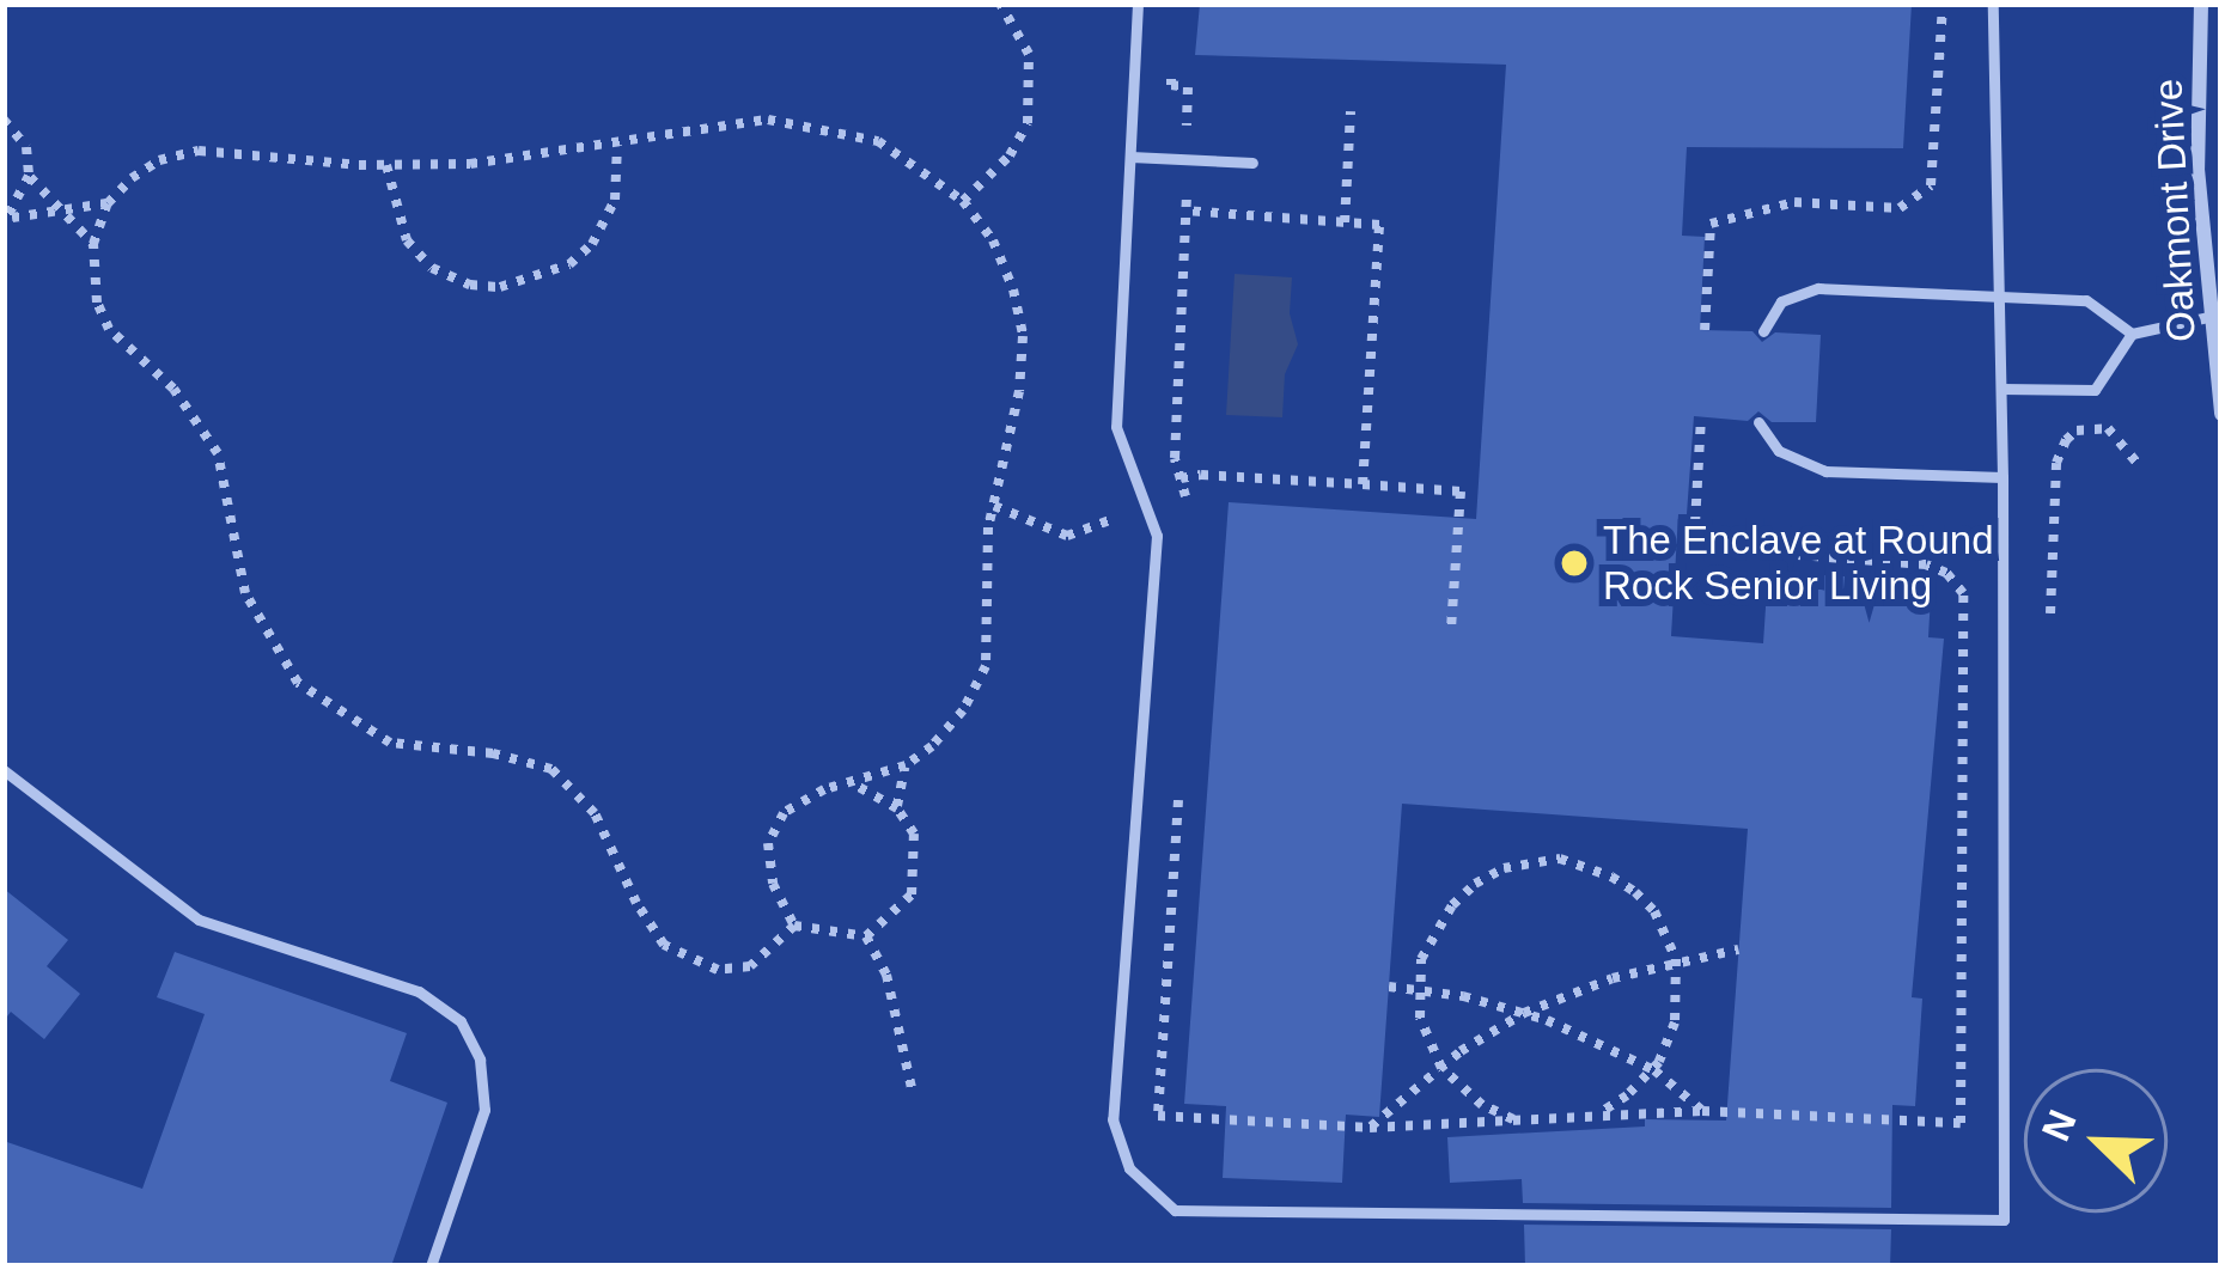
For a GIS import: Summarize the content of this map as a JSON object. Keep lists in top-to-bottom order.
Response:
{
  "streets": {
    "street": ["Oakmont Drive"]
  },
  "places": ["The Enclave at Round Rock Senior Living"],
  "north": "top left"
}
